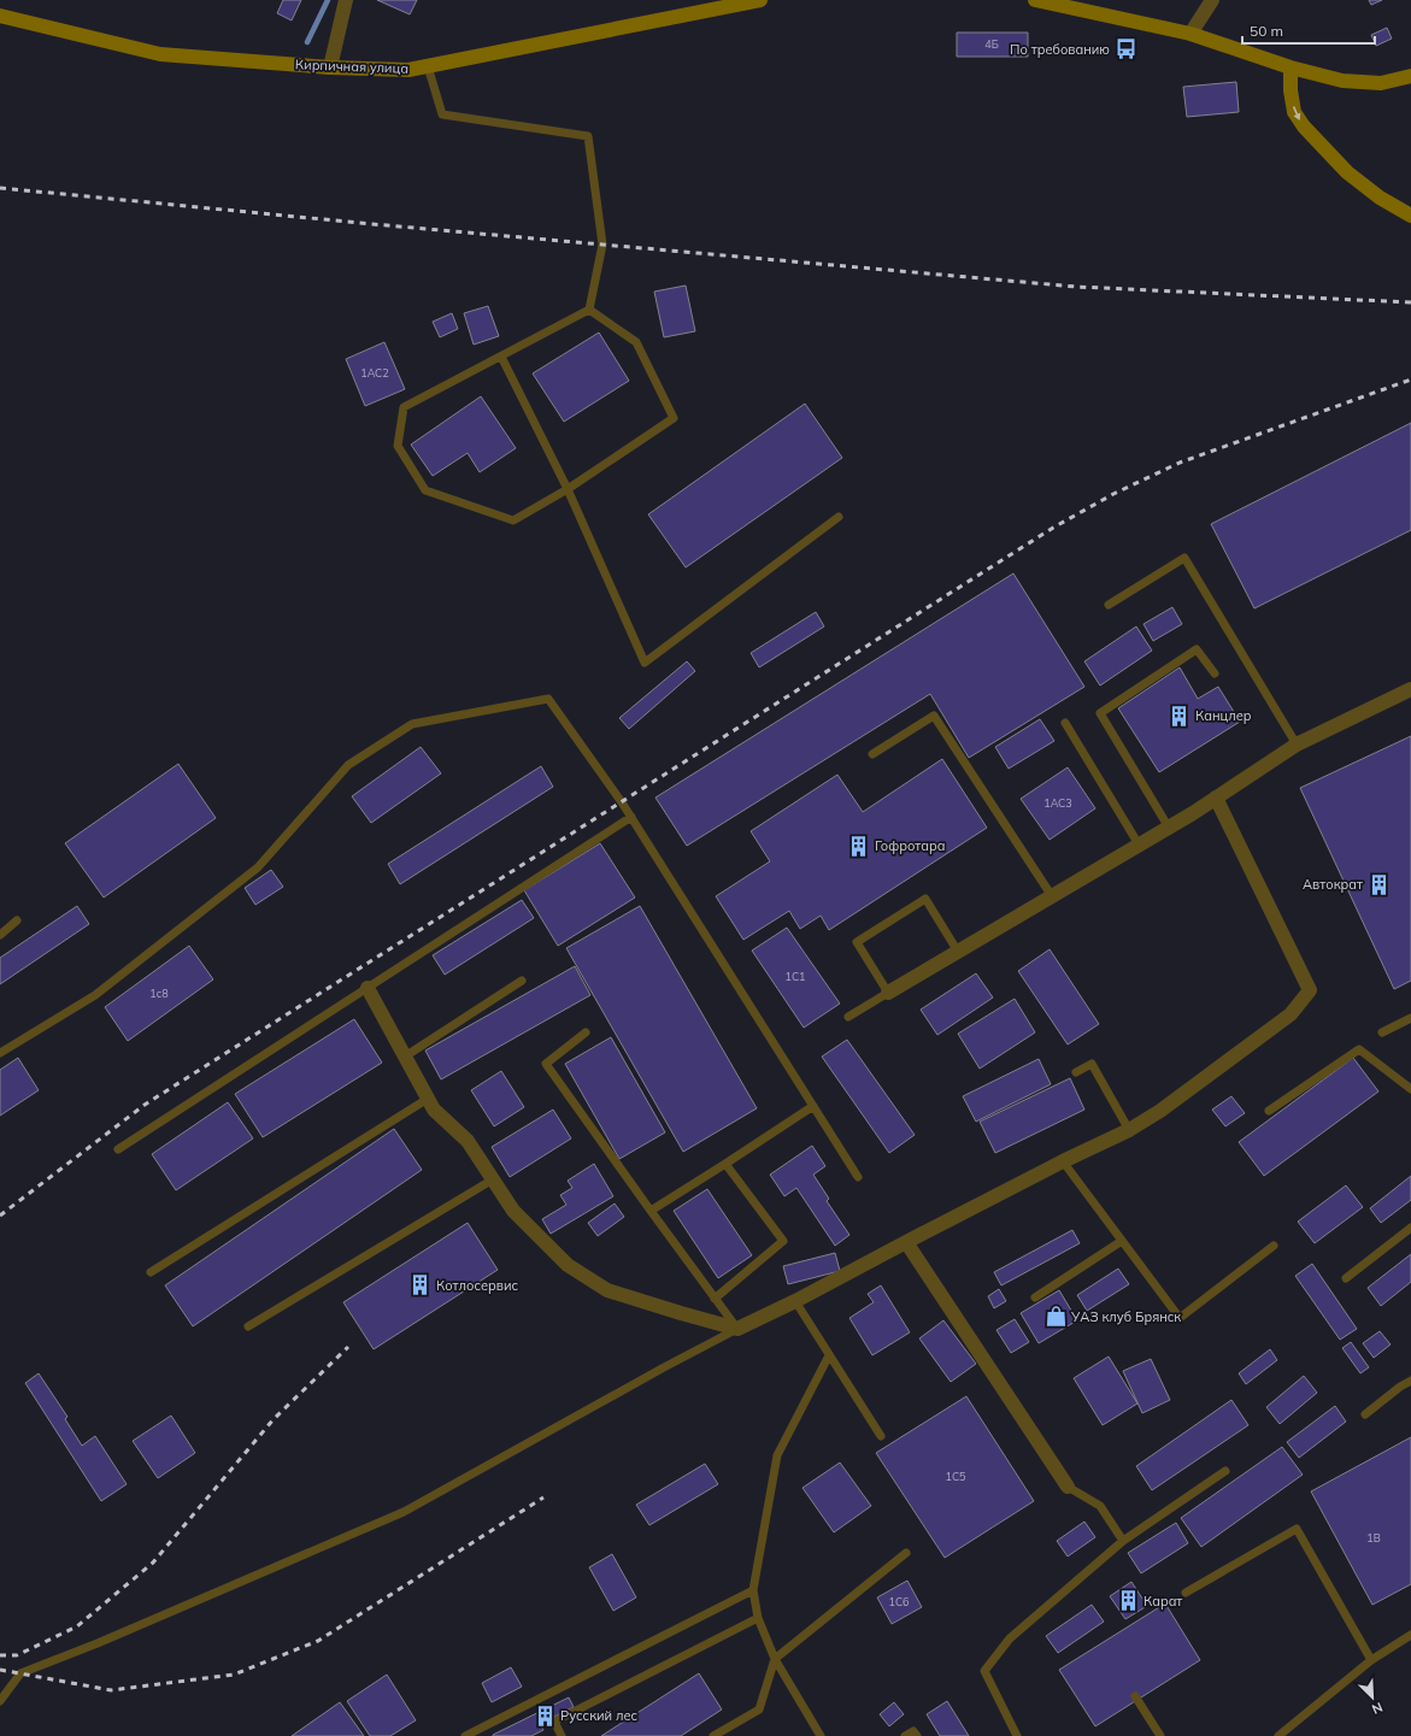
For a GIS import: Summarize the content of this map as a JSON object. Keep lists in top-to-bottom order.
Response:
{
  "streets": {
    "street": ["Кирпичная улица"]
  },
  "places": {
    "bus stop": ["По требованию"],
    "building": [
      "Канцлер",
      "Гофротара",
      "Автократ",
      "Котлосервис",
      "Карат",
      "Русский лес"
    ],
    "shop": ["УАЗ клуб Брянск"]
  },
  "house_numbers": [
    "4Б",
    "1АС2",
    "1АС3",
    "1С1",
    "1с8",
    "1С5",
    "1В",
    "1С6"
  ],
  "scale_bar": "50 m",
  "north": "bottom right"
}
